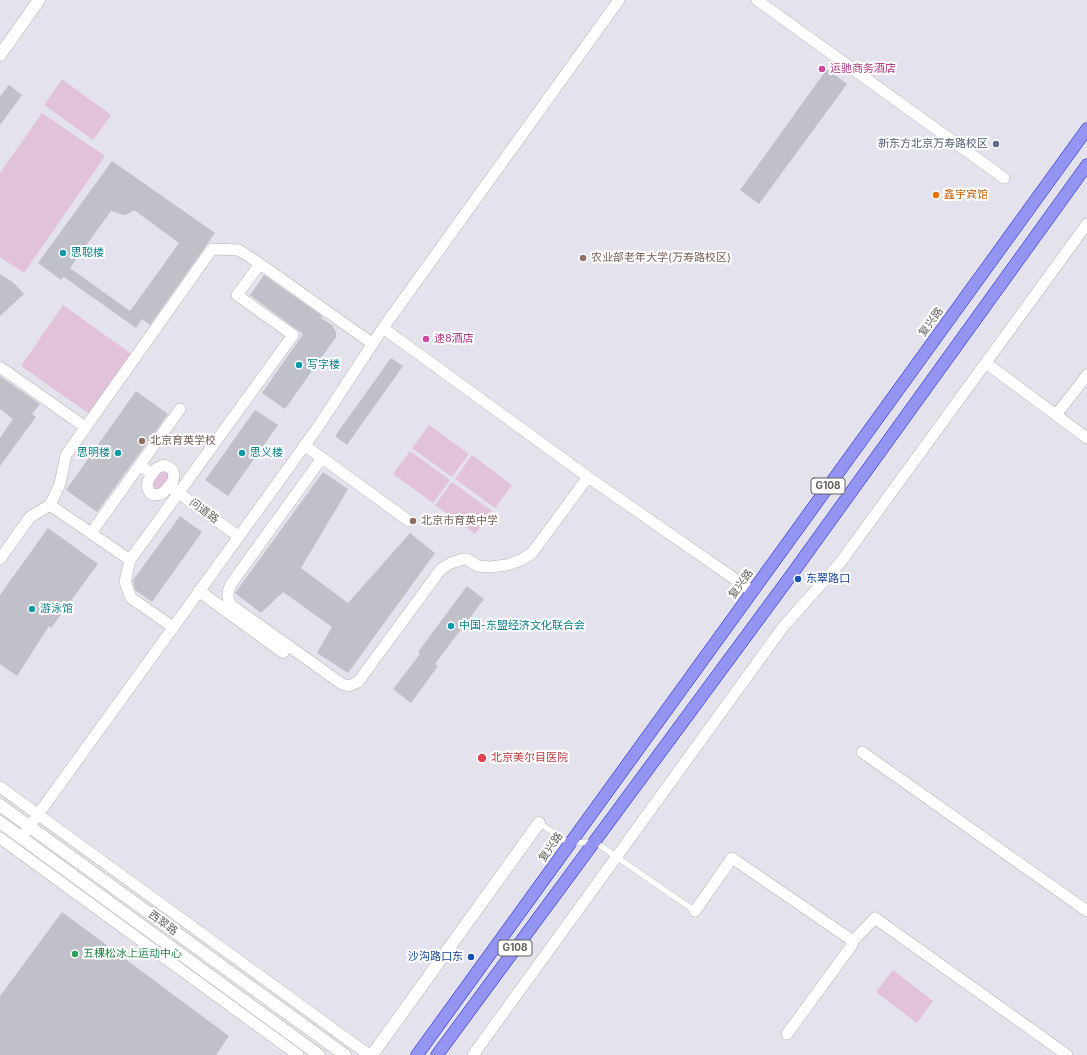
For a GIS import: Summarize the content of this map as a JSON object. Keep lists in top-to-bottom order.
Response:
{
  "streets": {
    "highway": ["复兴路", "G108"],
    "main road": ["西翠路"],
    "street": ["问道路"]
  },
  "places": [
    "运驰商务酒店",
    "新东方北京万寿路校区",
    "鑫宇宾馆",
    "思聪楼",
    "农业部老年大学(万寿路校区)",
    "速8酒店",
    "写字楼",
    "北京育英学校",
    "思明楼",
    "思义楼",
    "北京市育英中学",
    "东翠路口",
    "游泳馆",
    "中国-东盟经济文化联合会",
    "北京美尔目医院",
    "五棵松冰上运动中心",
    "沙沟路口东"
  ]
}
